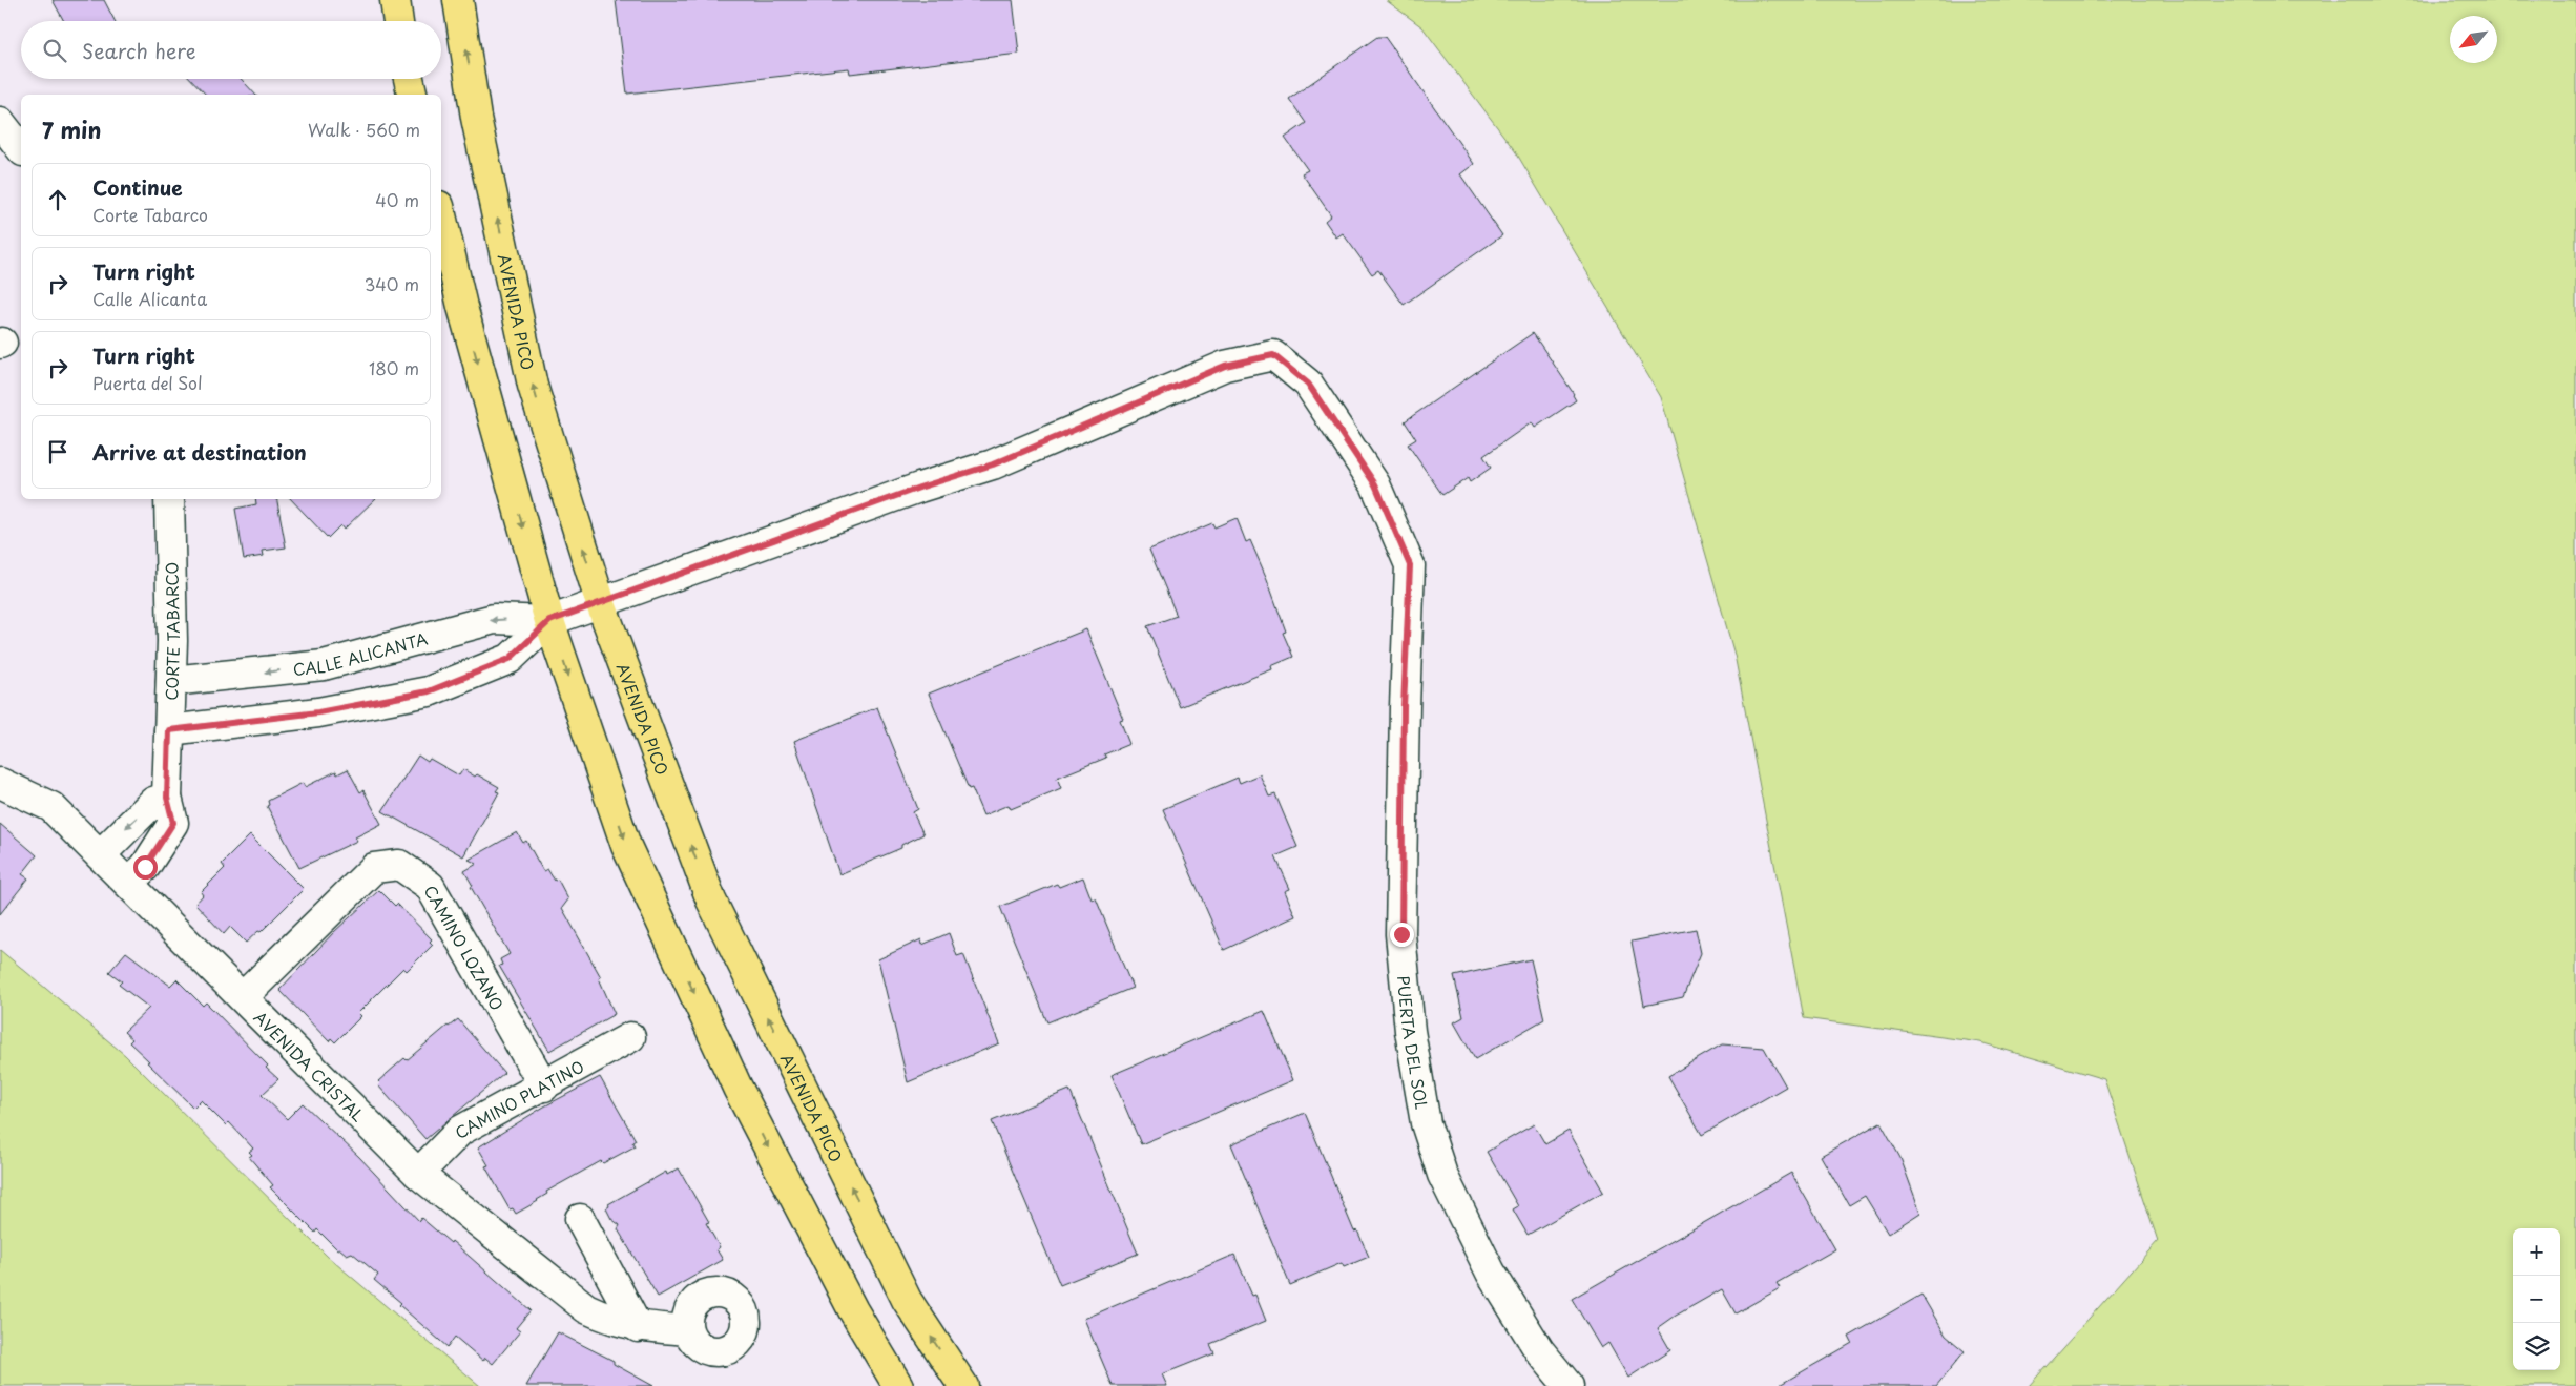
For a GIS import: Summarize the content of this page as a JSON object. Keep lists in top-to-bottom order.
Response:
{
  "streets": {
    "main road": ["AVENIDA PICO"],
    "street": [
      "CORTE TABARCO",
      "CALLE ALICANTA",
      "CAMINO LOZANO",
      "PUERTA DEL SOL",
      "AVENIDA CRISTAL",
      "CAMINO PLATINO"
    ]
  },
  "crossings": [
    ["AVENIDA PICO", "CALLE ALICANTA"],
    ["CORTE TABARCO", "CALLE ALICANTA"],
    ["CORTE TABARCO", "AVENIDA CRISTAL"],
    ["CALLE ALICANTA", "PUERTA DEL SOL"],
    ["CAMINO LOZANO", "AVENIDA CRISTAL"],
    ["CAMINO LOZANO", "CAMINO PLATINO"],
    ["AVENIDA CRISTAL", "CAMINO PLATINO"]
  ],
  "north": "bottom left",
  "page": {
    "search": "Search here",
    "heading": ["7 min", "Walk · 560 m"],
    "list": [
      ["Continue", "Corte Tabarco", "40 m"],
      ["Turn right", "Calle Alicanta", "340 m"],
      ["Turn right", "Puerta del Sol", "180 m"],
      "Arrive at destination"
    ],
    "map_buttons": ["+", "−"]
  }
}
